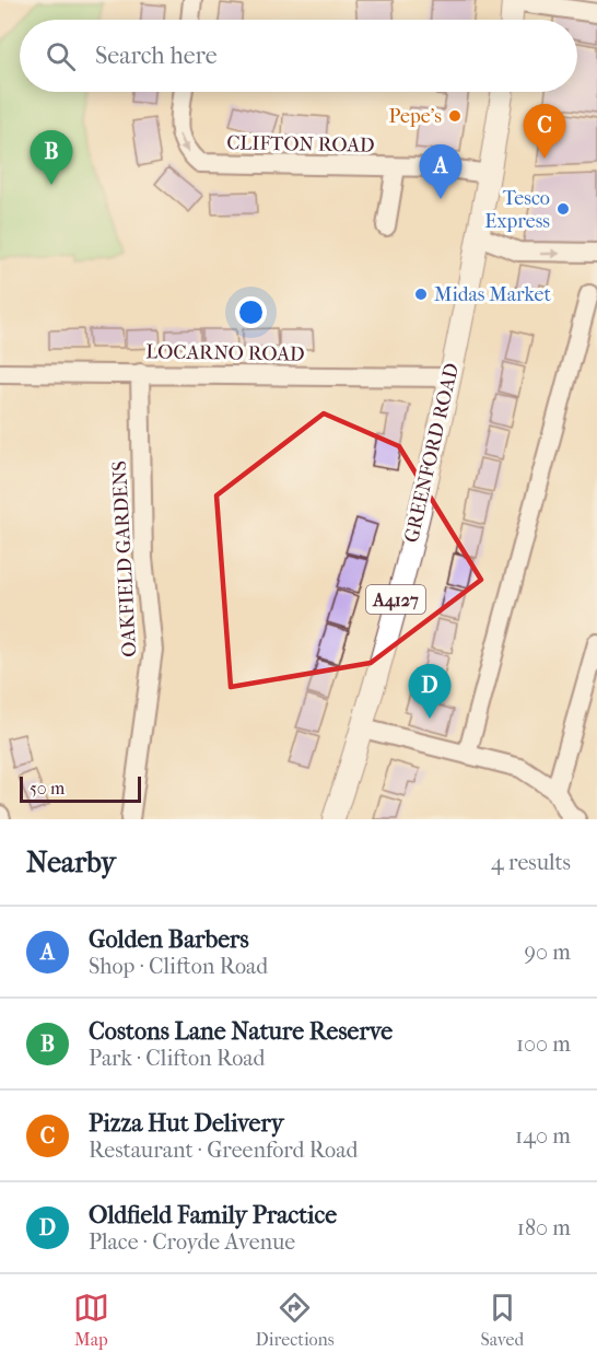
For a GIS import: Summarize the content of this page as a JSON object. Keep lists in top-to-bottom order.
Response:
{
  "streets": {
    "main road": ["GREENFORD ROAD", "A4127"],
    "street": ["CLIFTON ROAD", "LOCARNO ROAD", "OAKFIELD GARDENS"]
  },
  "crossings": [
    ["CLIFTON ROAD", "GREENFORD ROAD"],
    ["LOCARNO ROAD", "GREENFORD ROAD"],
    ["LOCARNO ROAD", "OAKFIELD GARDENS"]
  ],
  "one_way": ["CLIFTON ROAD"],
  "places": ["Pepe's", "Tesco Express", "Midas Market"],
  "scale_bar": "50 m",
  "page": {
    "search": "Search here",
    "pins": [
      "C",
      "B",
      "A",
      "D"
    ],
    "scale": "50 m",
    "heading": ["Nearby", "4 results"],
    "list": [
      {
        "mark": "A",
        "name": "Golden Barbers",
        "note": "Shop · Clifton Road",
        "value": "90 m"
      },
      {
        "mark": "B",
        "name": "Costons Lane Nature Reserve",
        "note": "Park · Clifton Road",
        "value": "100 m"
      },
      {
        "mark": "C",
        "name": "Pizza Hut Delivery",
        "note": "Restaurant · Greenford Road",
        "value": "140 m"
      },
      {
        "mark": "D",
        "name": "Oldfield Family Practice",
        "note": "Place · Croyde Avenue",
        "value": "180 m"
      }
    ],
    "nav": ["Map", "Directions", "Saved"]
  }
}
